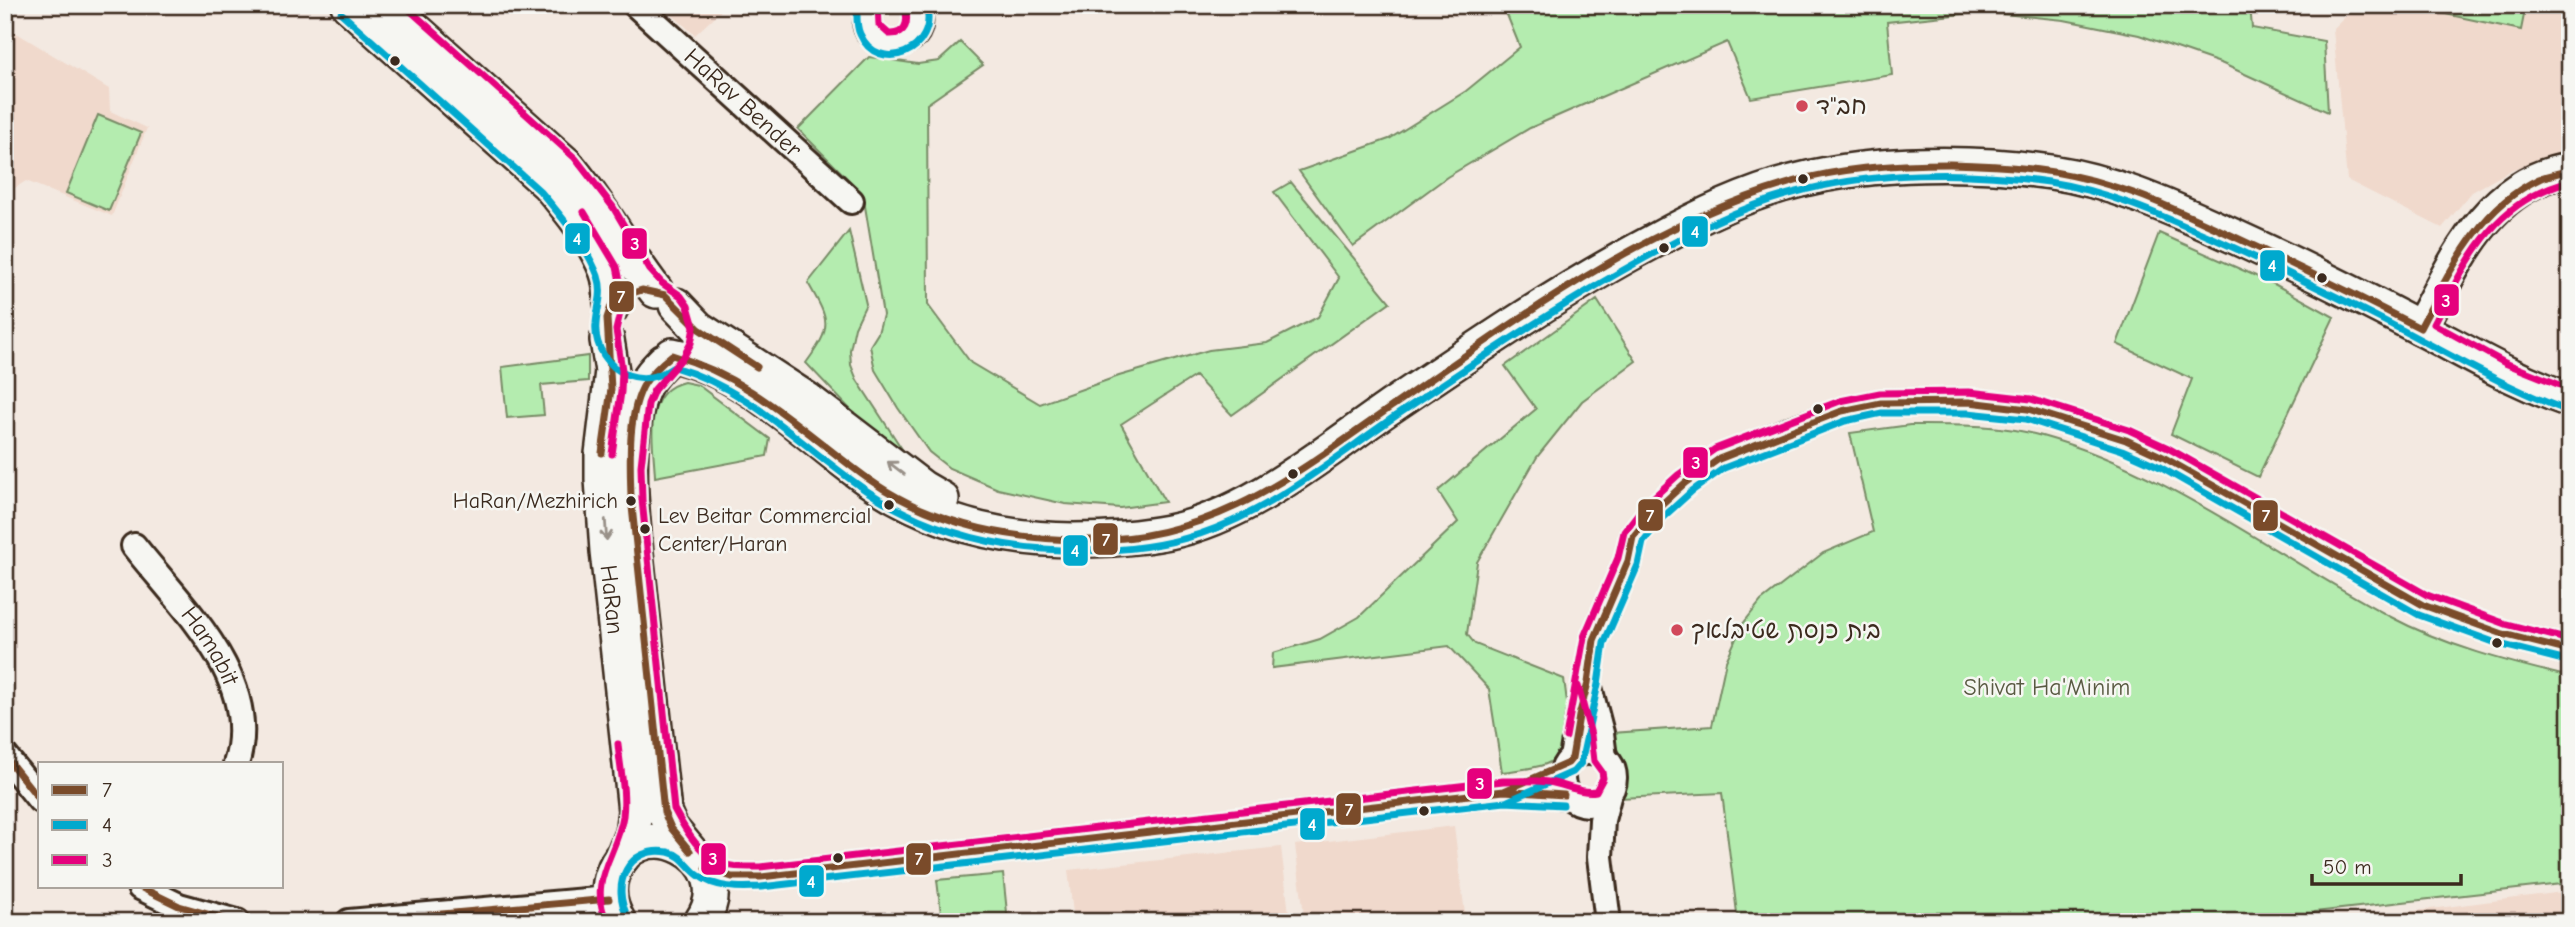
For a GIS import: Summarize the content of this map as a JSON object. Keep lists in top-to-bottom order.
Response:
{
  "streets": {
    "street": ["HaRav Bender", "HaRan", "Hamabit"]
  },
  "parks": ["Shivat Ha'Minim"],
  "places": [
    "חב\"ד",
    "HaRan/Mezhirich",
    "Lev Beitar Commercial Center/Haran",
    "בית כנסת שטיבלאך"
  ],
  "lines": ["transit line 4", "transit line 3", "transit line 7"],
  "legend": ["7", "4", "3"],
  "scale_bar": "50 m"
}
